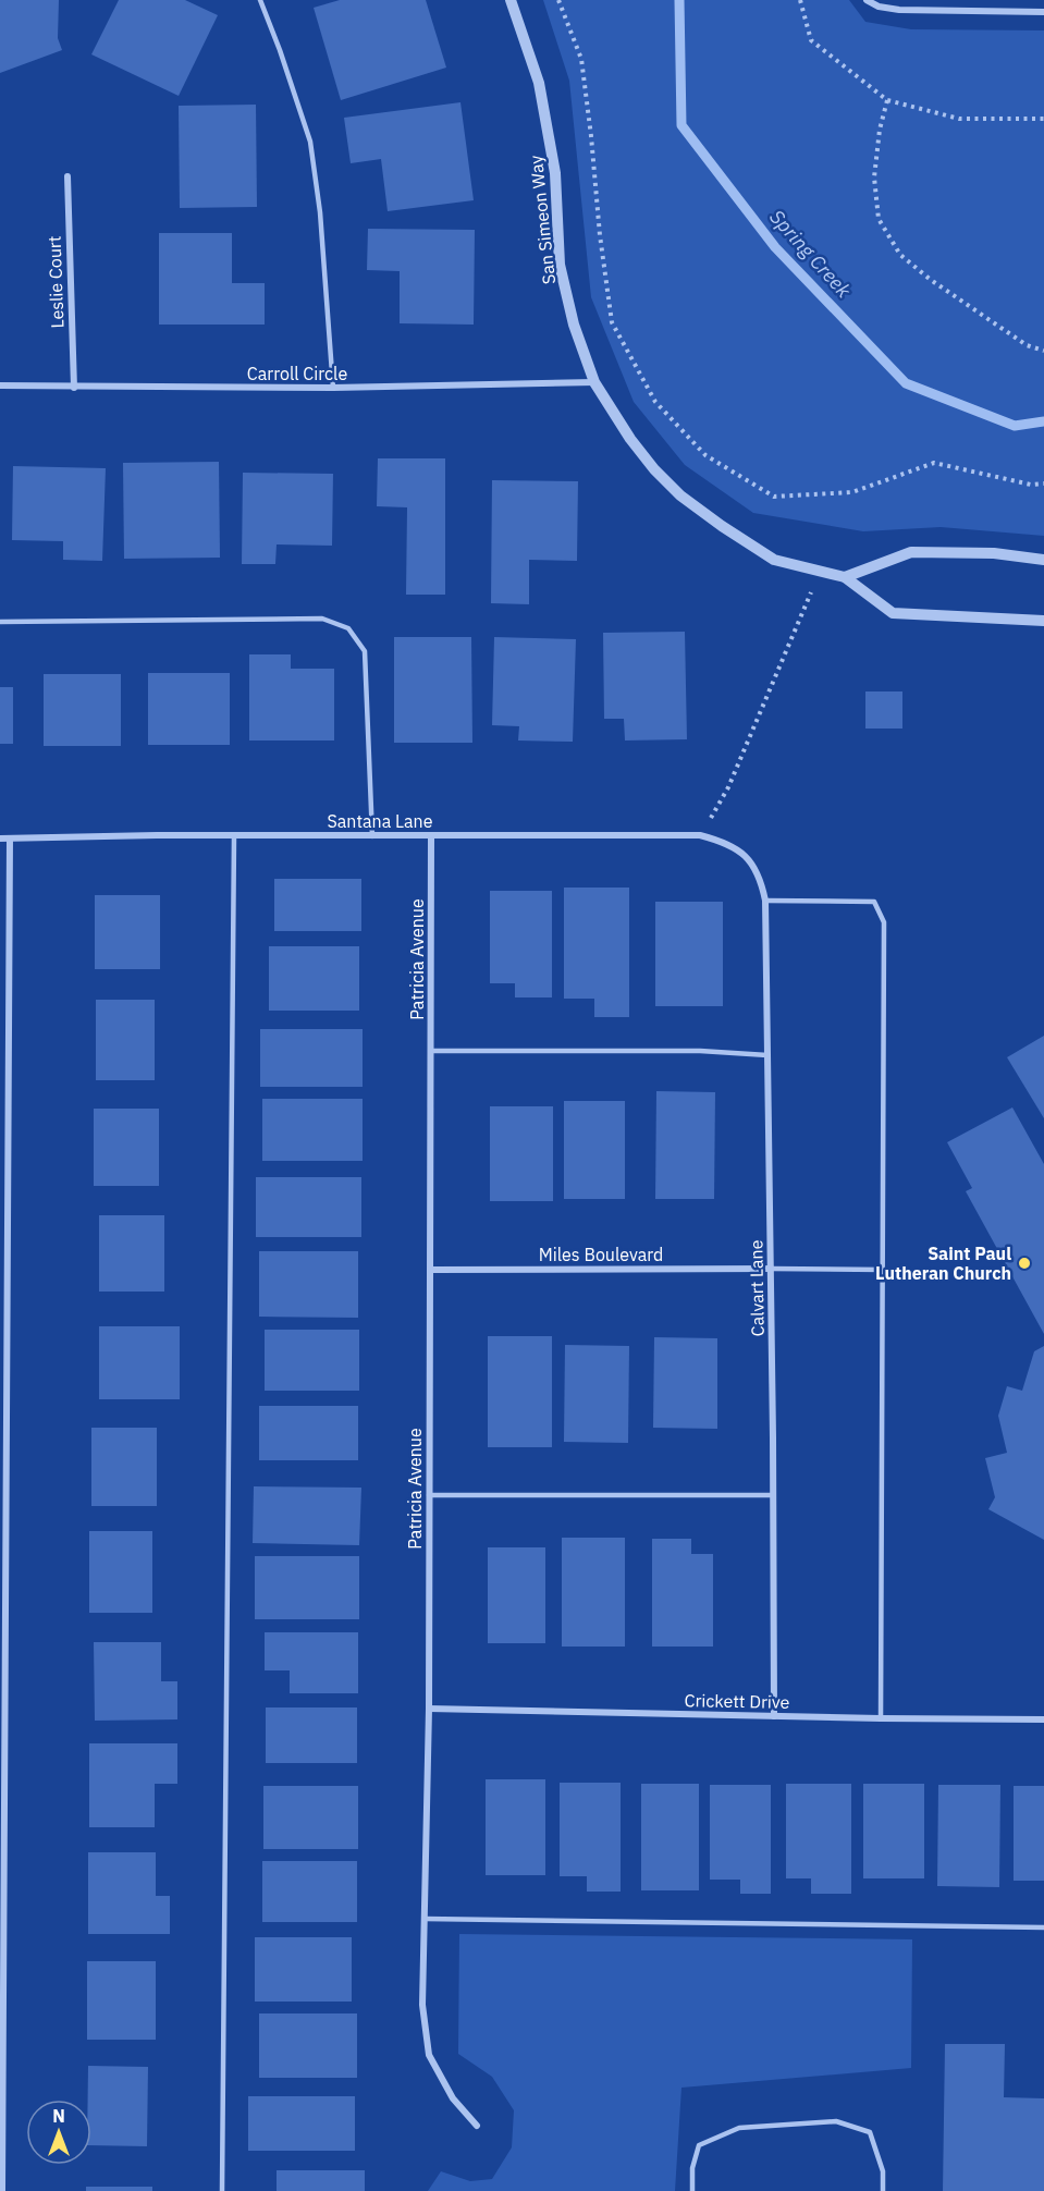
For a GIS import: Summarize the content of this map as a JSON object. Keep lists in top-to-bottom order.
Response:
{
  "streets": {
    "street": [
      "San Simeon Way",
      "Leslie Court",
      "Carroll Circle",
      "Santana Lane",
      "Patricia Avenue",
      "Miles Boulevard",
      "Calvart Lane",
      "Crickett Drive"
    ]
  },
  "crossings": [
    ["San Simeon Way", "Carroll Circle"],
    ["Leslie Court", "Carroll Circle"],
    ["Santana Lane", "Patricia Avenue"],
    ["Santana Lane", "Calvart Lane"],
    ["Patricia Avenue", "Miles Boulevard"],
    ["Patricia Avenue", "Crickett Drive"],
    ["Miles Boulevard", "Calvart Lane"],
    ["Calvart Lane", "Crickett Drive"]
  ],
  "water": ["Spring Creek"],
  "places": ["Saint Paul Lutheran Church"],
  "north": "top"
}
